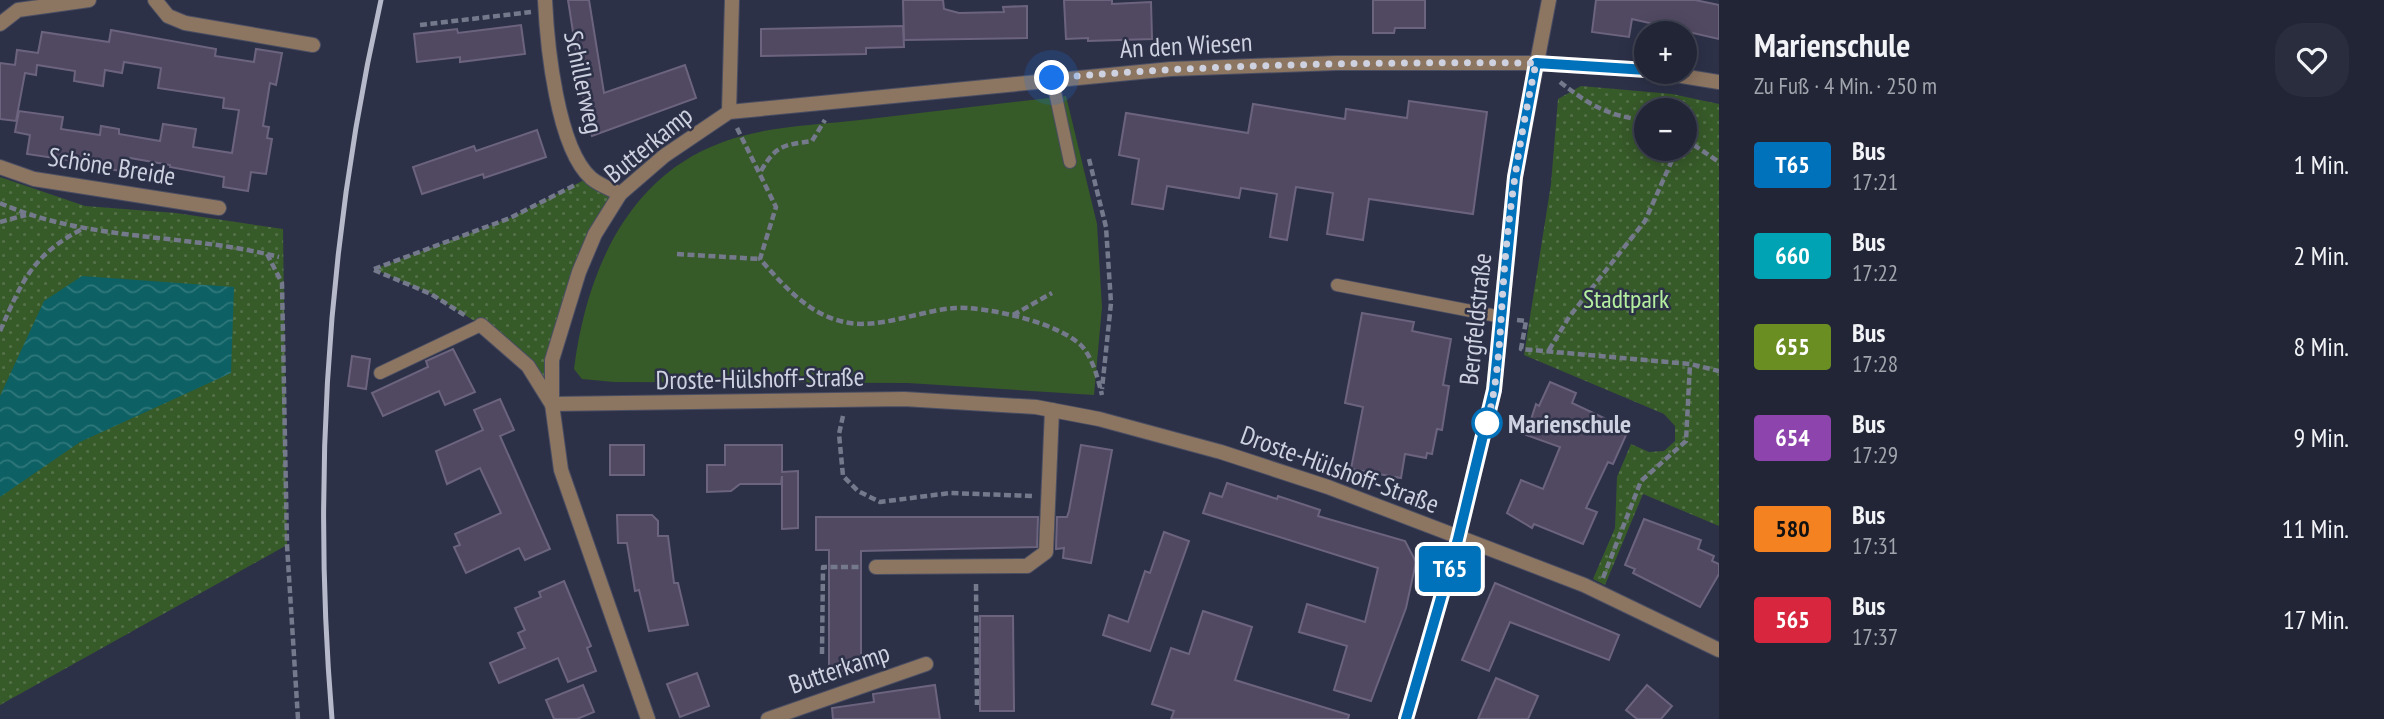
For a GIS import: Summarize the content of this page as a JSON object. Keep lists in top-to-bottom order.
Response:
{
  "streets": {
    "street": [
      "An den Wiesen",
      "Schillerweg",
      "Butterkamp",
      "Schöne Breide",
      "Bergfeldstraße",
      "Droste-Hülshoff-Straße"
    ]
  },
  "crossings": [
    ["An den Wiesen", "Butterkamp"],
    ["An den Wiesen", "Bergfeldstraße"],
    ["Butterkamp", "Droste-Hülshoff-Straße"],
    ["Bergfeldstraße", "Droste-Hülshoff-Straße"]
  ],
  "parks": ["Stadtpark"],
  "places": ["Marienschule"],
  "lines": ["bus line T65"],
  "page": {
    "on_map": "T65",
    "heading": ["Marienschule", "Zu Fuß · 4 Min. · 250 m"],
    "map_buttons": ["+", "−"],
    "list": [
      {
        "mark": "T65",
        "name": "Bus",
        "note": "17:21",
        "value": "1 Min."
      },
      {
        "mark": "660",
        "name": "Bus",
        "note": "17:22",
        "value": "2 Min."
      },
      {
        "mark": "655",
        "name": "Bus",
        "note": "17:28",
        "value": "8 Min."
      },
      {
        "mark": "654",
        "name": "Bus",
        "note": "17:29",
        "value": "9 Min."
      },
      {
        "mark": "580",
        "name": "Bus",
        "note": "17:31",
        "value": "11 Min."
      },
      {
        "mark": "565",
        "name": "Bus",
        "note": "17:37",
        "value": "17 Min."
      }
    ]
  }
}
